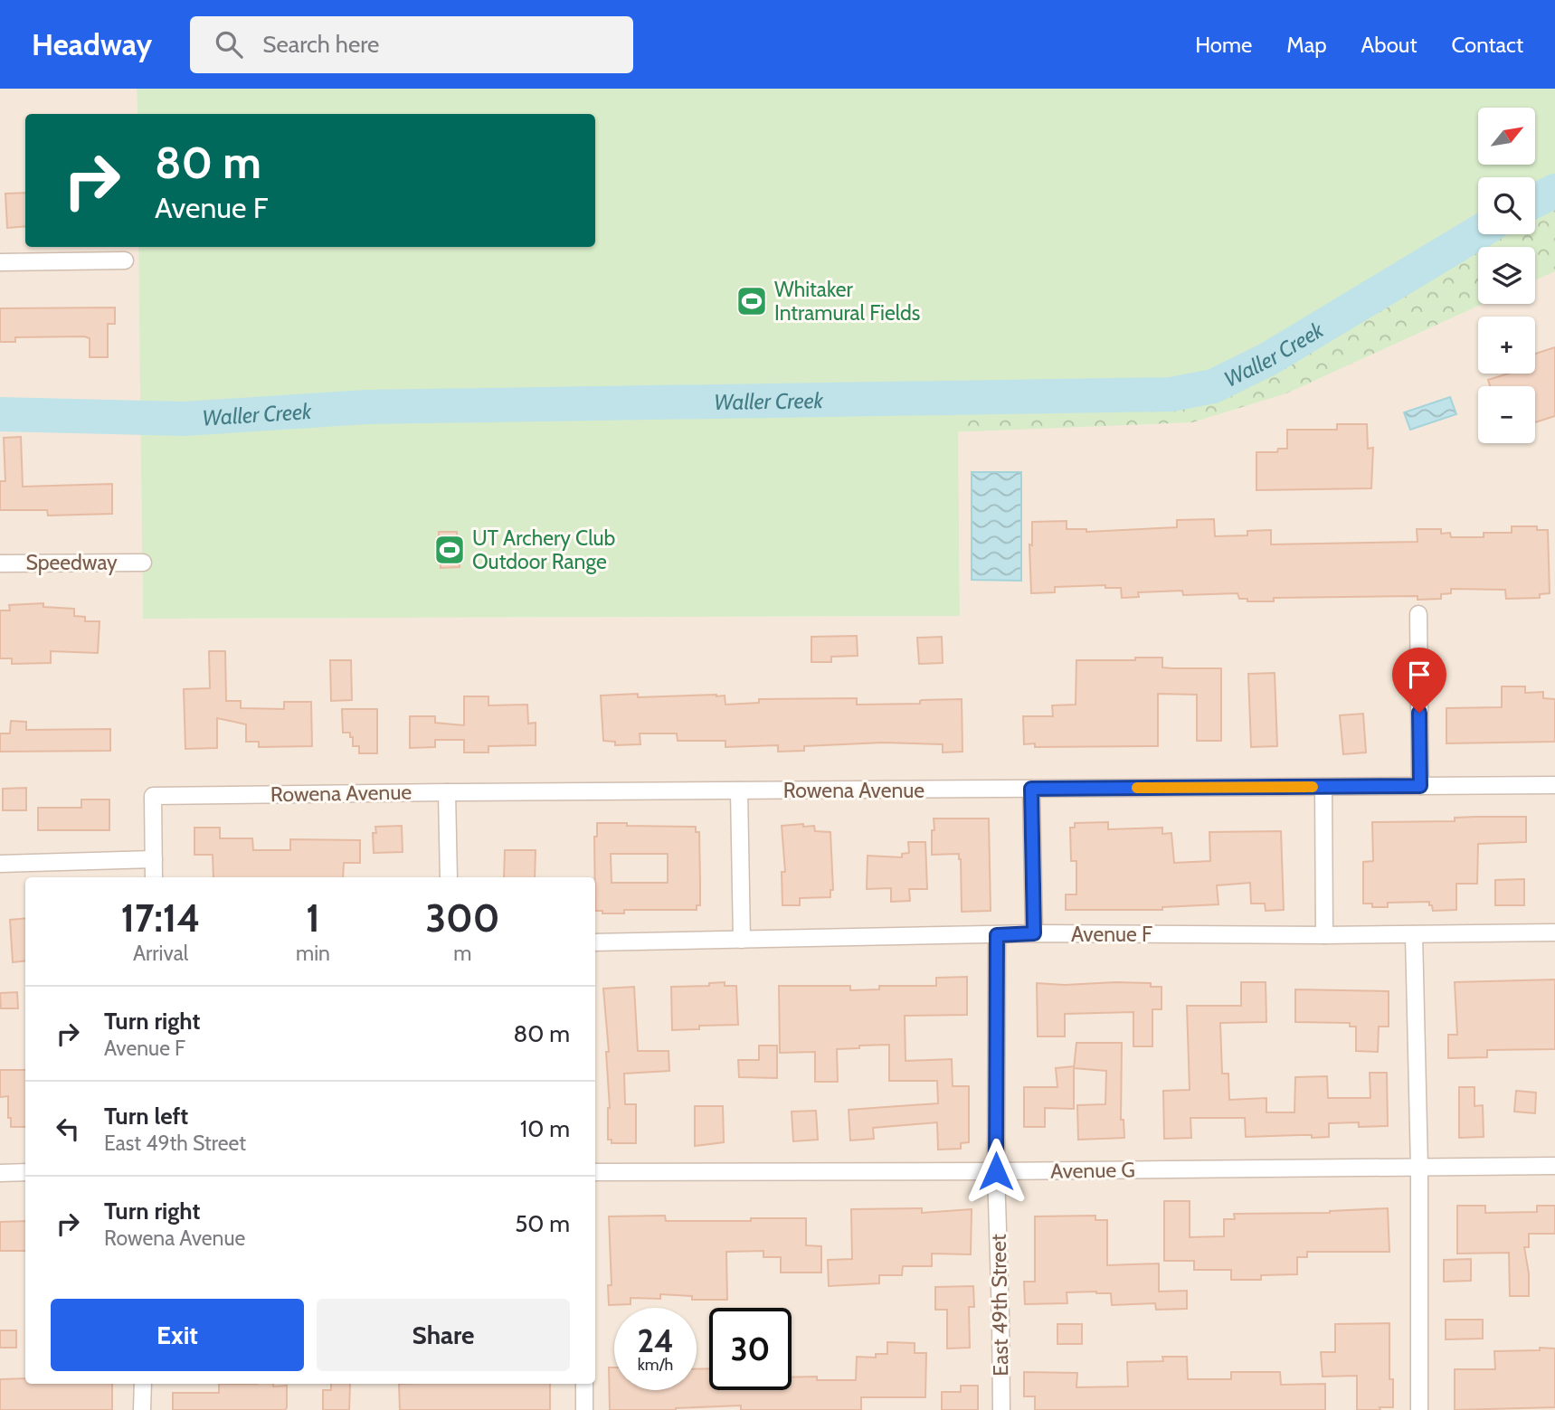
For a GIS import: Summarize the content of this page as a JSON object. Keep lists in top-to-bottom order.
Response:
{
  "streets": {
    "street": [
      "Speedway",
      "Rowena Avenue",
      "Avenue F",
      "Avenue G",
      "East 49th Street"
    ]
  },
  "crossings": [
    ["Avenue F", "East 49th Street"],
    ["Avenue G", "East 49th Street"]
  ],
  "water": ["Waller Creek"],
  "places": {
    "sports": ["Whitaker Intramural Fields", "UT Archery Club Outdoor Range"]
  },
  "north": "top right",
  "page": {
    "header": "Headway",
    "search": "Search here",
    "nav": [
      "Home",
      "Map",
      "About",
      "Contact"
    ],
    "map_buttons": ["+", "−"],
    "turn": ["80 m", "Avenue F"],
    "eta": [
      "17:14",
      "Arrival",
      "1",
      "min",
      "300",
      "m"
    ],
    "list": [
      {
        "name": "Turn right",
        "note": "Avenue F",
        "value": "80 m"
      },
      {
        "name": "Turn left",
        "note": "East 49th Street",
        "value": "10 m"
      },
      {
        "name": "Turn right",
        "note": "Rowena Avenue",
        "value": "50 m"
      }
    ],
    "buttons": ["Exit", "Share"],
    "speed": "24 km/h",
    "limit": "30"
  }
}
